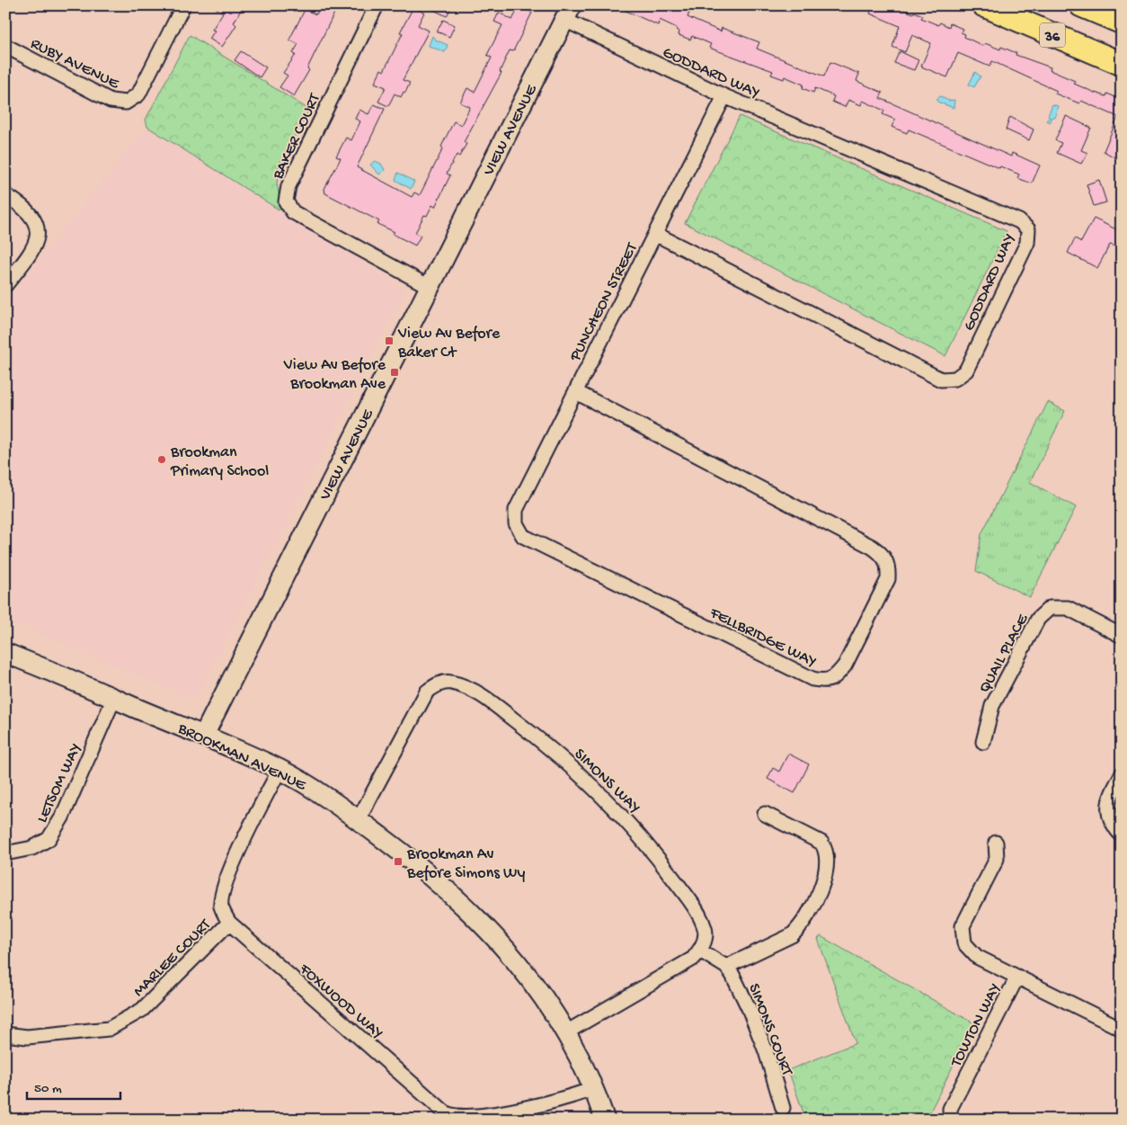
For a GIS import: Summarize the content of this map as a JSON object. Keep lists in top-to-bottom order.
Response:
{
  "streets": {
    "main road": ["36"],
    "street": [
      "RUBY AVENUE",
      "GODDARD WAY",
      "VIEW AVENUE",
      "BAKER COURT",
      "PUNCHEON STREET",
      "FELLBRIDGE WAY",
      "QUAIL PLACE",
      "BROOKMAN AVENUE",
      "SIMONS WAY",
      "LETSOM WAY",
      "MARLEE COURT",
      "FOXWOOD WAY",
      "TOWTON WAY",
      "SIMONS COURT"
    ]
  },
  "crossings": [
    ["GODDARD WAY", "VIEW AVENUE"],
    ["GODDARD WAY", "PUNCHEON STREET"],
    ["VIEW AVENUE", "BAKER COURT"],
    ["VIEW AVENUE", "BROOKMAN AVENUE"],
    ["PUNCHEON STREET", "FELLBRIDGE WAY"],
    ["BROOKMAN AVENUE", "SIMONS WAY"],
    ["BROOKMAN AVENUE", "LETSOM WAY"],
    ["BROOKMAN AVENUE", "FOXWOOD WAY"],
    ["SIMONS WAY", "SIMONS COURT"],
    ["MARLEE COURT", "FOXWOOD WAY"]
  ],
  "places": {
    "transit": ["View Av Before Baker Ct", "View Av Before Brookman Ave", "Brookman Av Before Simons Wy"],
    "other": ["Brookman Primary School"]
  },
  "scale_bar": "50 m"
}
